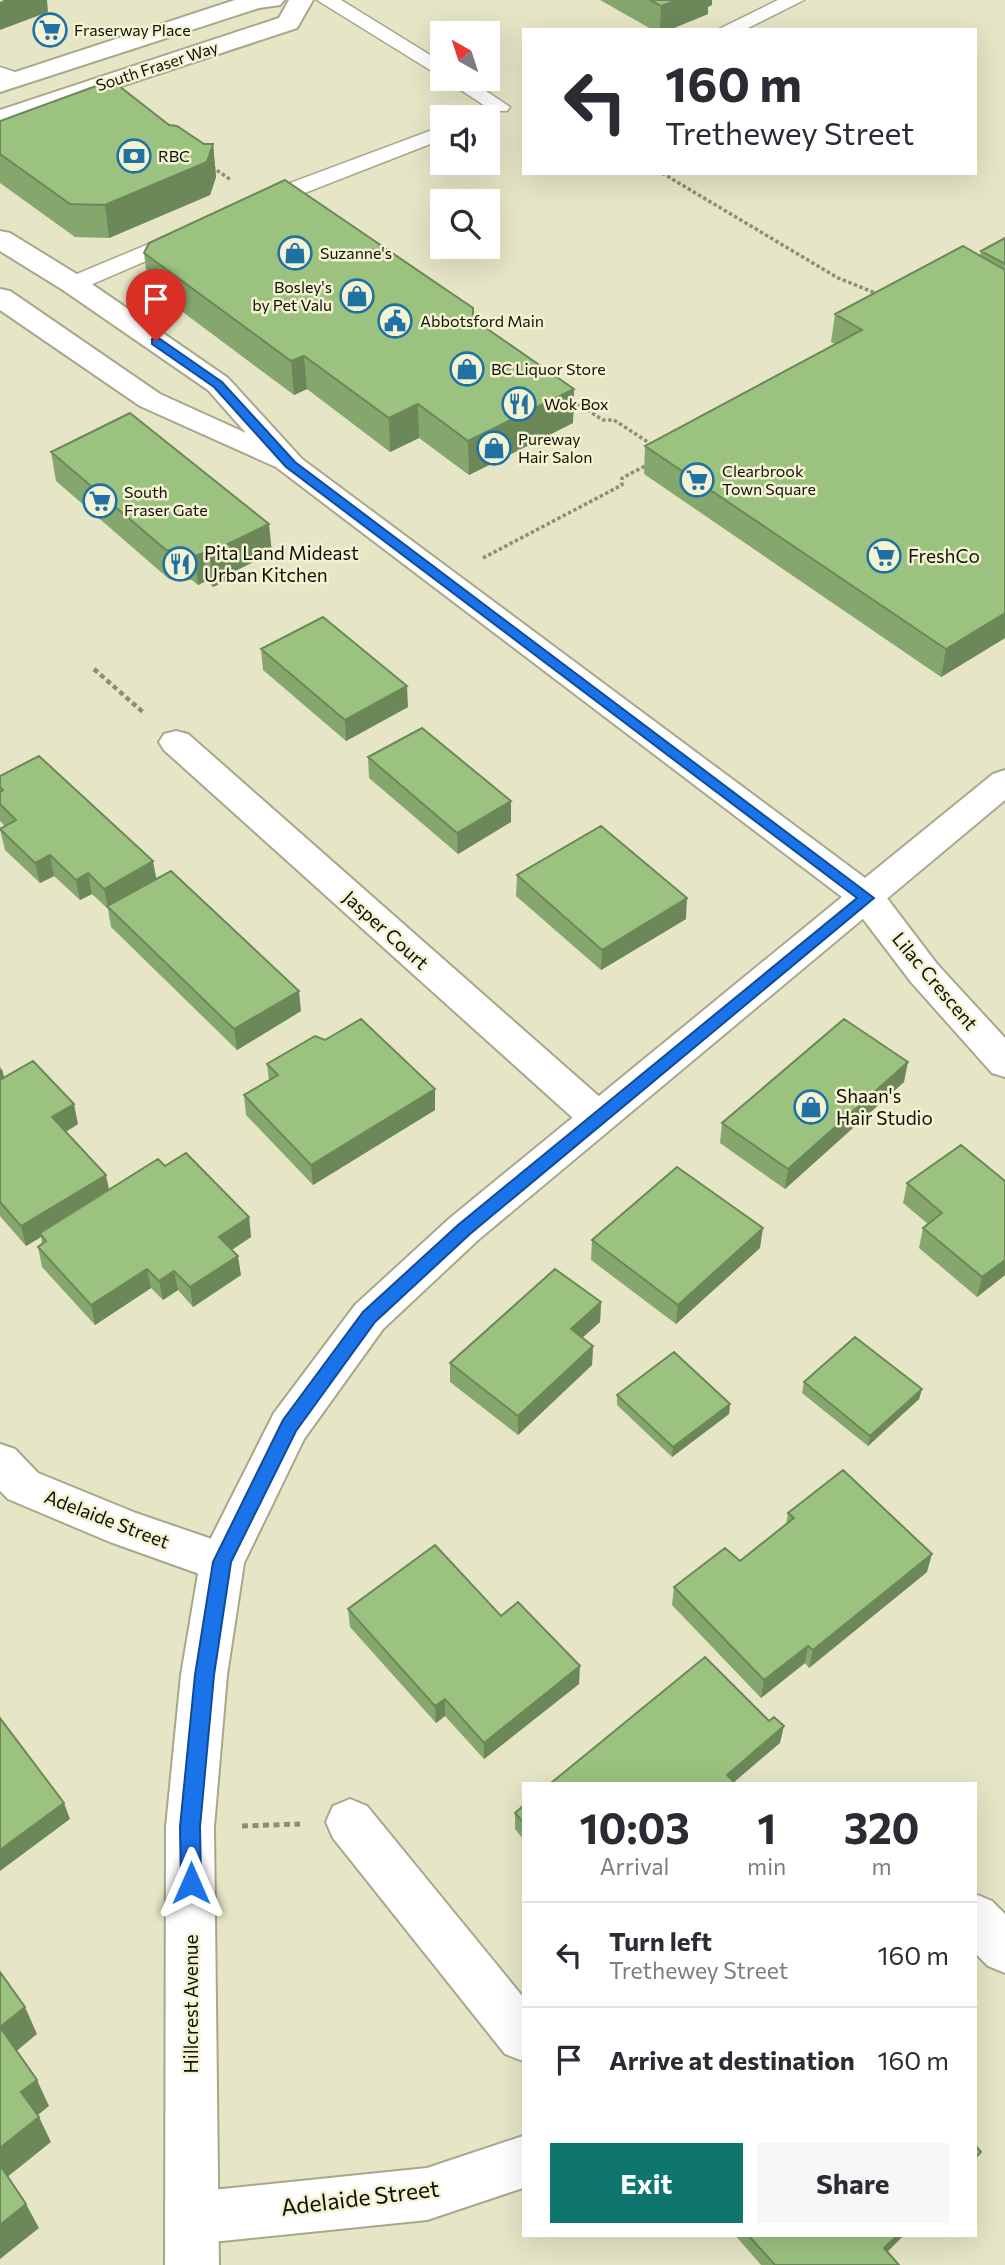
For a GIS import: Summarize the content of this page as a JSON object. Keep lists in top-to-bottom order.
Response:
{
  "streets": {
    "street": [
      "South Fraser Way",
      "Jasper Court",
      "Lilac Crescent",
      "Adelaide Street",
      "Hillcrest Avenue"
    ]
  },
  "crossings": [
    ["Jasper Court", "Hillcrest Avenue"],
    ["Lilac Crescent", "Hillcrest Avenue"],
    ["Adelaide Street", "Hillcrest Avenue"]
  ],
  "places": {
    "supermarket": [
      "Fraserway Place",
      "Clearbrook Town Square",
      "South Fraser Gate",
      "FreshCo"
    ],
    "bank": ["RBC"],
    "shop": [
      "Suzanne's",
      "Bosley's by Pet Valu",
      "BC Liquor Store",
      "Pureway Hair Salon",
      "Shaan's Hair Studio"
    ],
    "public building": ["Abbotsford Main"],
    "restaurant": ["Wok Box", "Pita Land Mideast Urban Kitchen"]
  },
  "north": "top left",
  "page": {
    "turn": ["160 m", "Trethewey Street"],
    "eta": [
      "10:03",
      "Arrival",
      "1",
      "min",
      "320",
      "m"
    ],
    "list": [
      {
        "name": "Turn left",
        "note": "Trethewey Street",
        "value": "160 m"
      },
      {
        "name": "Arrive at destination",
        "value": "160 m"
      }
    ],
    "buttons": ["Exit", "Share"]
  }
}
